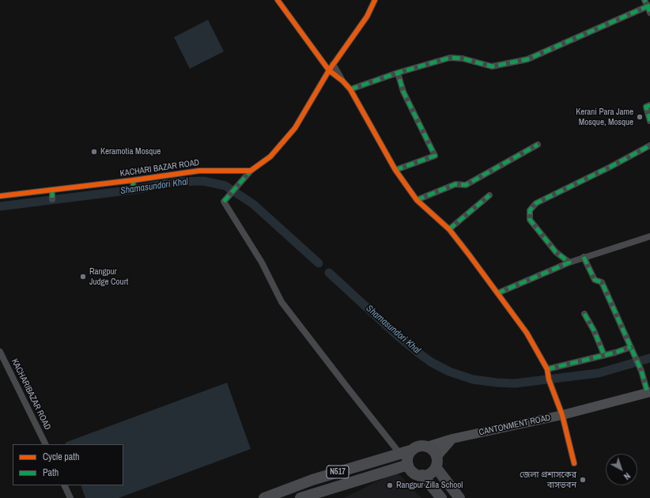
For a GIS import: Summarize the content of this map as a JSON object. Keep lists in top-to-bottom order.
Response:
{
  "streets": {
    "highway": ["N517"],
    "main road": ["CANTONMENT ROAD"],
    "street": ["KACHARI BAZAR ROAD", "KACHARIBAZAR ROAD"]
  },
  "crossings": [
    ["CANTONMENT ROAD", "N517"]
  ],
  "water": ["Shamasundori Khal"],
  "places": [
    "Kerani Para Jame Mosque, Mosque",
    "Keramotia Mosque",
    "Rangpur Judge Court",
    "জেলা প্রশাসকের বাসভবন",
    "Rangpur Zilla School"
  ],
  "legend": ["Cycle path", "Path"],
  "north": "bottom right"
}
